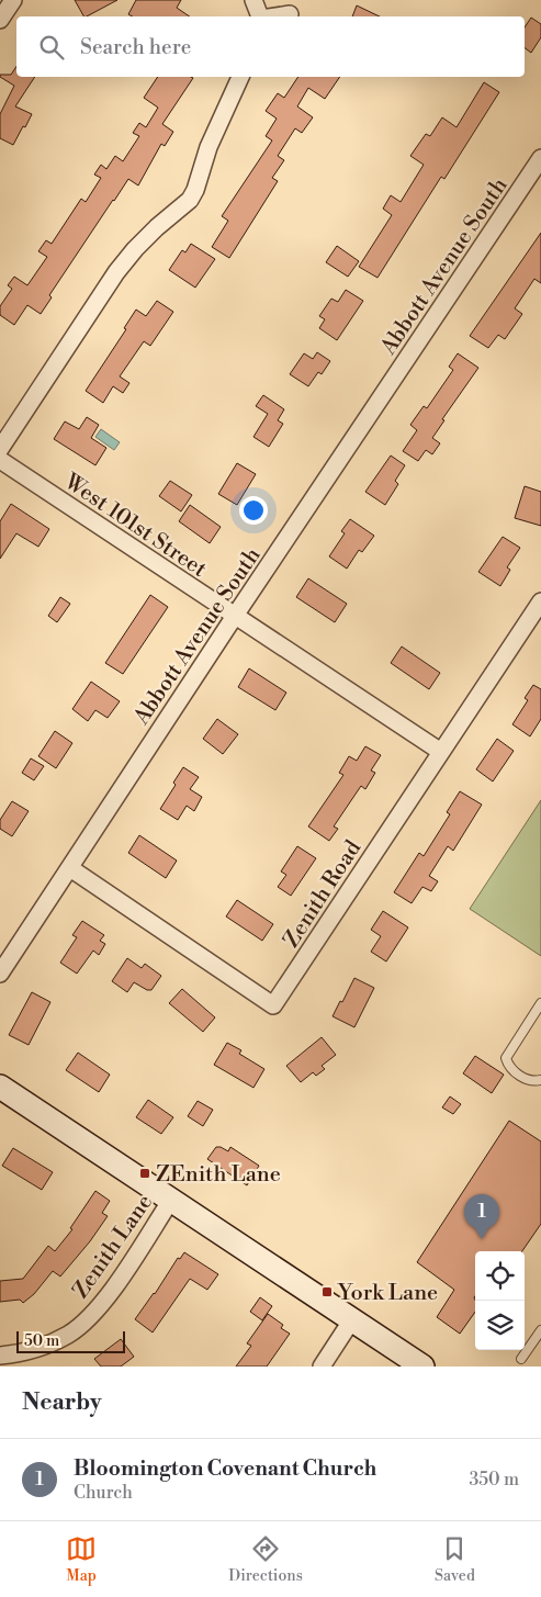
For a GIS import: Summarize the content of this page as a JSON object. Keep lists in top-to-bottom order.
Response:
{
  "streets": {
    "street": [
      "Abbott Avenue South",
      "West 101st Street",
      "Zenith Road",
      "Zenith Lane"
    ]
  },
  "crossings": [
    ["Abbott Avenue South", "West 101st Street"],
    ["Abbott Avenue South", "Zenith Road"],
    ["West 101st Street", "Zenith Road"]
  ],
  "places": {
    "transit": ["ZEnith Lane", "York Lane"]
  },
  "scale_bar": "50 m",
  "page": {
    "search": "Search here",
    "pins": "1",
    "scale": "50 m",
    "heading": "Nearby",
    "list": [
      {
        "mark": "1",
        "name": "Bloomington Covenant Church",
        "note": "Church",
        "value": "350 m"
      }
    ],
    "nav": ["Map", "Directions", "Saved"]
  }
}
